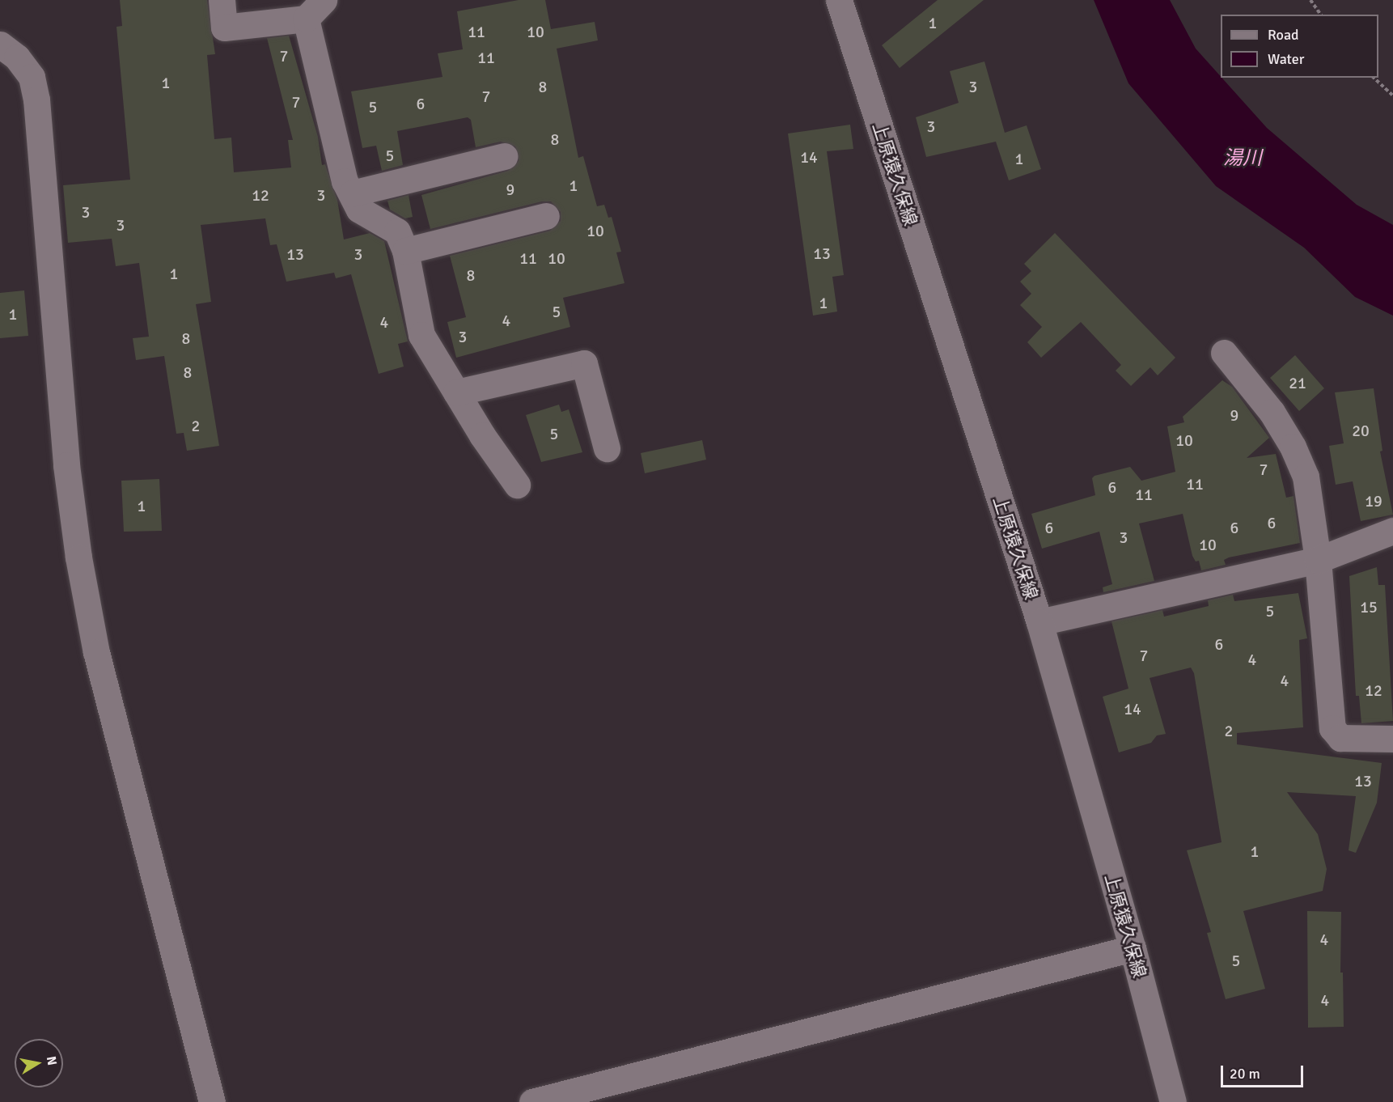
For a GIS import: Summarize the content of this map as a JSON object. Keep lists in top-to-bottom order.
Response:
{
  "streets": {
    "street": ["上原猿久保線"]
  },
  "water": ["湯川"],
  "house_numbers": [
    "1",
    "11",
    "10",
    "7",
    "11",
    "1",
    "8",
    "3",
    "7",
    "7",
    "6",
    "5",
    "3",
    "8",
    "5",
    "14",
    "1",
    "1",
    "9",
    "12",
    "3",
    "3",
    "3",
    "10",
    "13",
    "13",
    "3",
    "11",
    "10",
    "1",
    "8",
    "1",
    "5",
    "1",
    "4",
    "4",
    "3",
    "8",
    "8",
    "21",
    "9",
    "2",
    "20",
    "5",
    "10",
    "7",
    "11",
    "6",
    "11",
    "19",
    "1",
    "6",
    "6",
    "6",
    "3",
    "10",
    "15",
    "5",
    "6",
    "7",
    "4",
    "4",
    "12",
    "14",
    "2",
    "13",
    "1",
    "4",
    "5",
    "4"
  ],
  "legend": ["Road", "Water"],
  "scale_bar": "20 m",
  "north": "right"
}
